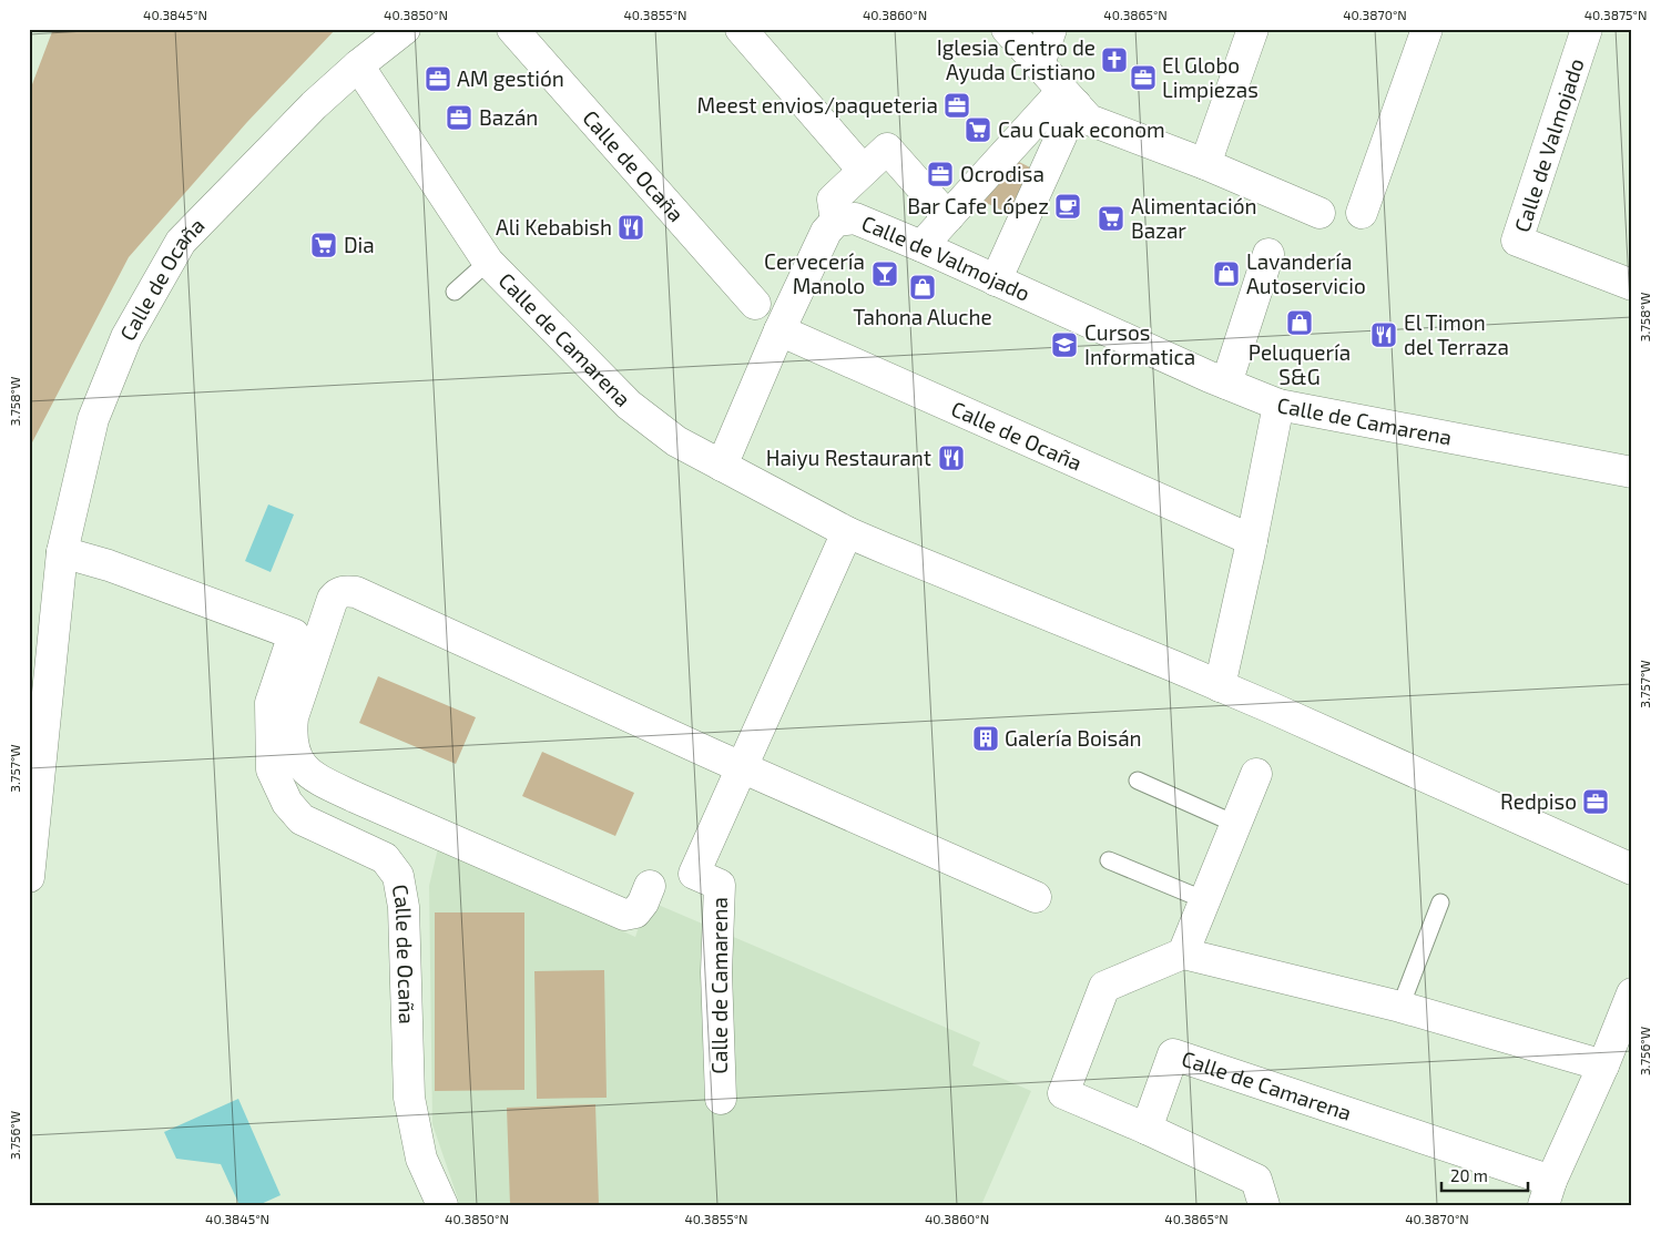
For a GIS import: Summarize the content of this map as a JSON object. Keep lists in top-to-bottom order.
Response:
{
  "streets": {
    "street": ["Calle de Valmojado", "Calle de Ocaña", "Calle de Camarena"]
  },
  "crossings": [
    ["Calle de Valmojado", "Calle de Ocaña"],
    ["Calle de Valmojado", "Calle de Camarena"],
    ["Calle de Ocaña", "Calle de Camarena"]
  ],
  "places": {
    "church": ["Iglesia Centro de Ayuda Cristiano"],
    "office": [
      "El Globo Limpiezas",
      "AM gestión",
      "Meest envios/paqueteria",
      "Bazán",
      "Ocrodisa",
      "Redpiso"
    ],
    "supermarket": ["Cau Cuak econom", "Alimentación Bazar", "Dia"],
    "cafe": ["Bar Cafe López"],
    "restaurant": ["Ali Kebabish", "El Timon del Terraza", "Haiyu Restaurant"],
    "bar": ["Cervecería Manolo"],
    "shop": ["Lavandería Autoservicio", "Tahona Aluche", "Peluquería S&G"],
    "school or university": ["Cursos Informatica"],
    "building": ["Galería Boisán"]
  },
  "scale_bar": "20 m",
  "coordinates": [
    "40.3845°N",
    "40.3850°N",
    "40.3855°N",
    "40.3860°N",
    "40.3865°N",
    "40.3870°N",
    "40.3875°N",
    "3.758°W",
    "3.757°W",
    "3.756°W"
  ]
}
